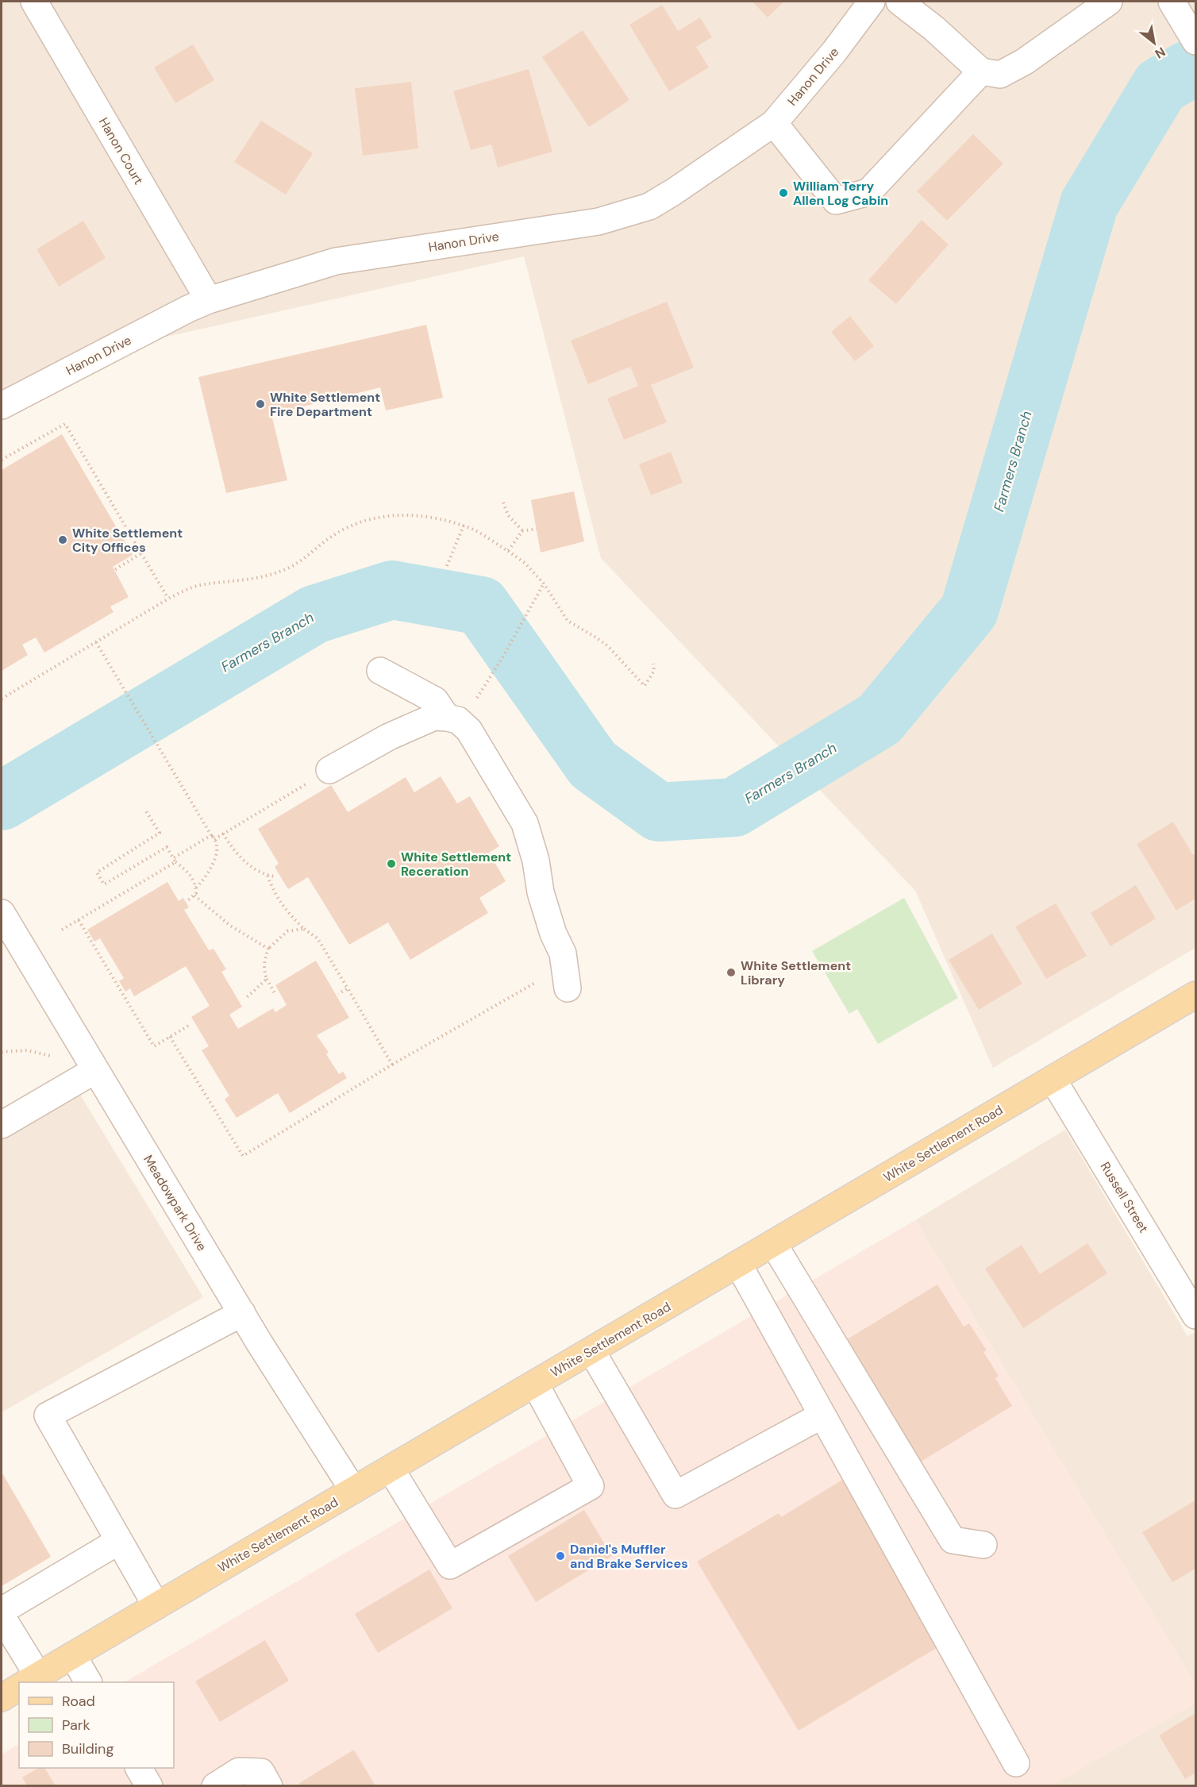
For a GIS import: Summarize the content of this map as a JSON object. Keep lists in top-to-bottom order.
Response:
{
  "streets": {
    "main road": ["White Settlement Road"],
    "street": [
      "Hanon Drive",
      "Hanon Court",
      "Russell Street",
      "Meadowpark Drive"
    ]
  },
  "crossings": [
    ["Hanon Drive", "Hanon Court"],
    ["White Settlement Road", "Russell Street"],
    ["White Settlement Road", "Meadowpark Drive"]
  ],
  "water": ["Farmers Branch"],
  "places": [
    "William Terry Allen Log Cabin",
    "White Settlement Fire Department",
    "White Settlement City Offices",
    "White Settlement Receration",
    "White Settlement Library",
    "Daniel's Muffler and Brake Services"
  ],
  "legend": ["Road", "Park", "Building"],
  "north": "bottom right"
}
